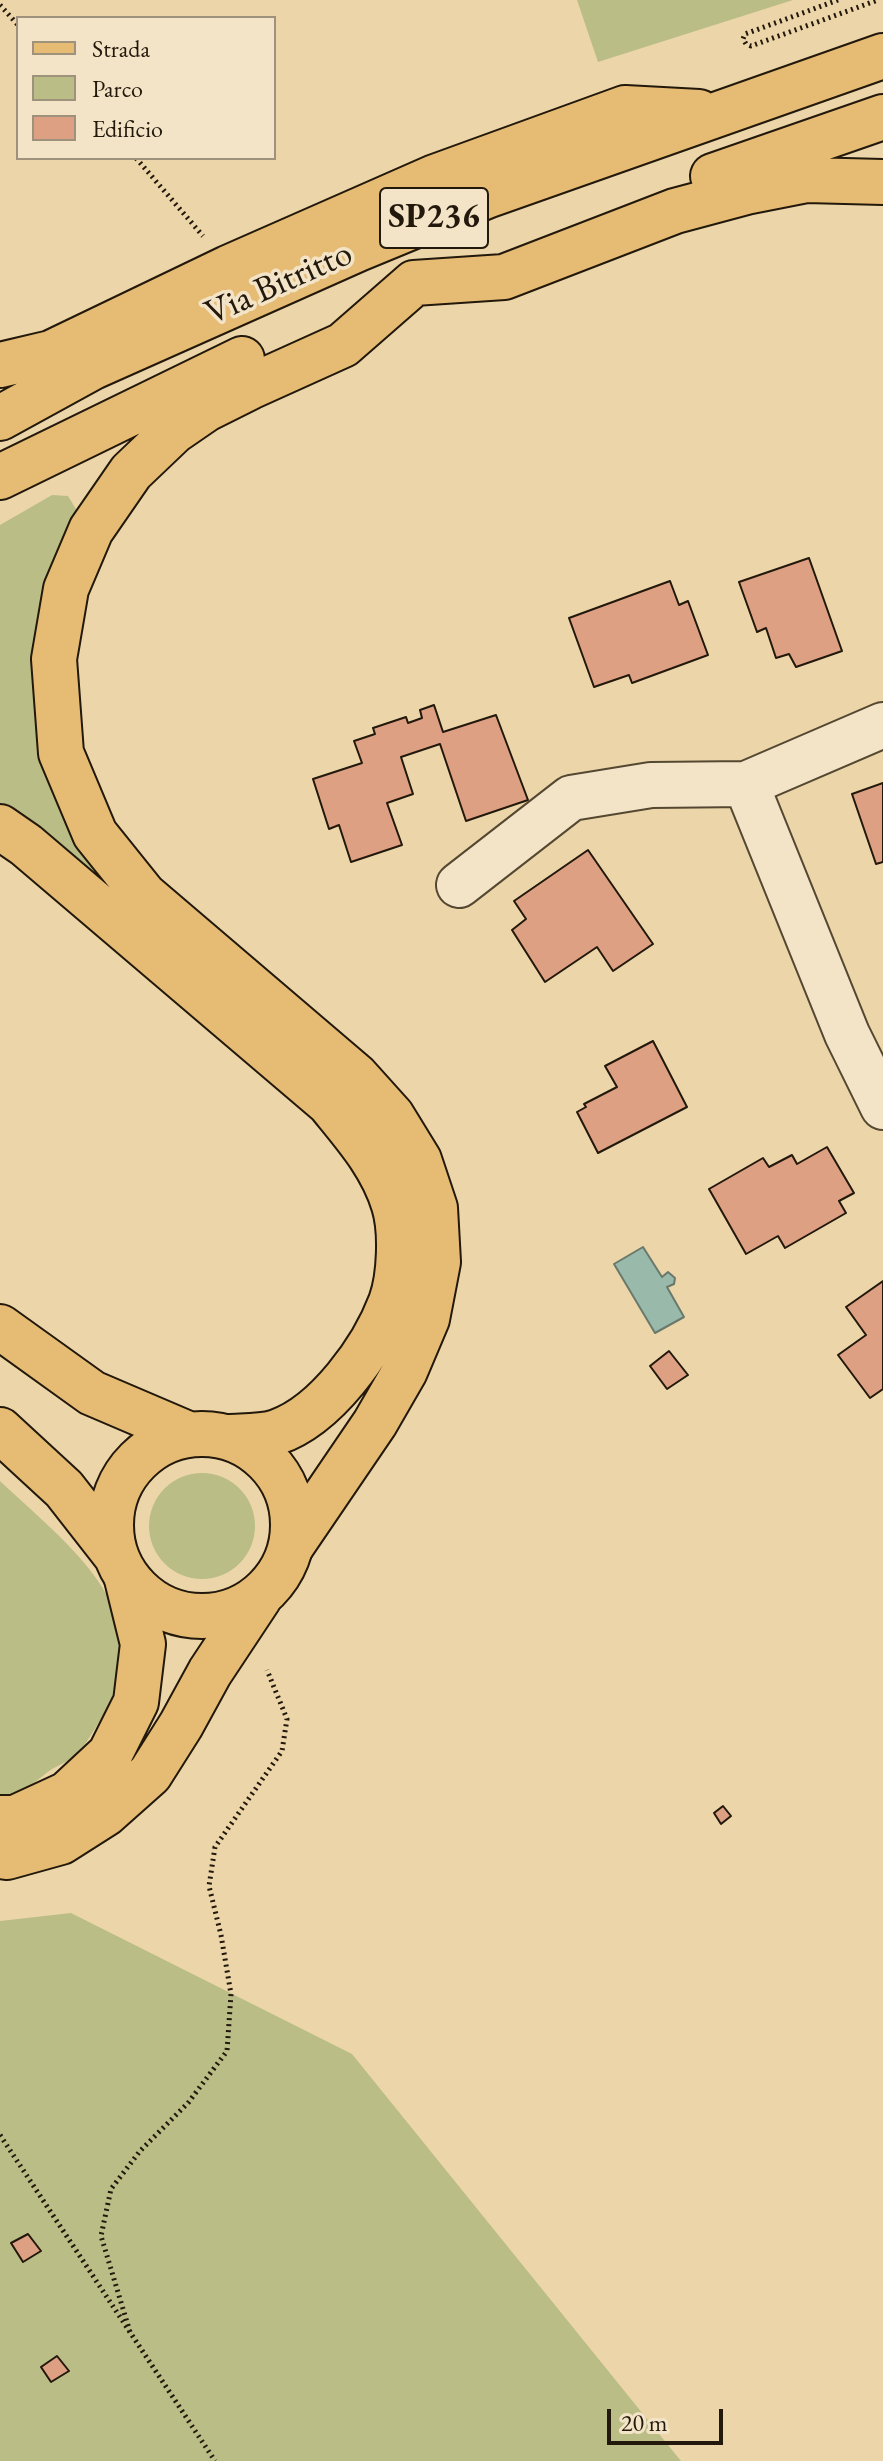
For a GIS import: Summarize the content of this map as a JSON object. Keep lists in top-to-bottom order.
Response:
{
  "streets": {
    "main road": ["SP236", "Via Bitritto"]
  },
  "legend": ["Strada", "Parco", "Edificio"],
  "scale_bar": "20 m"
}
